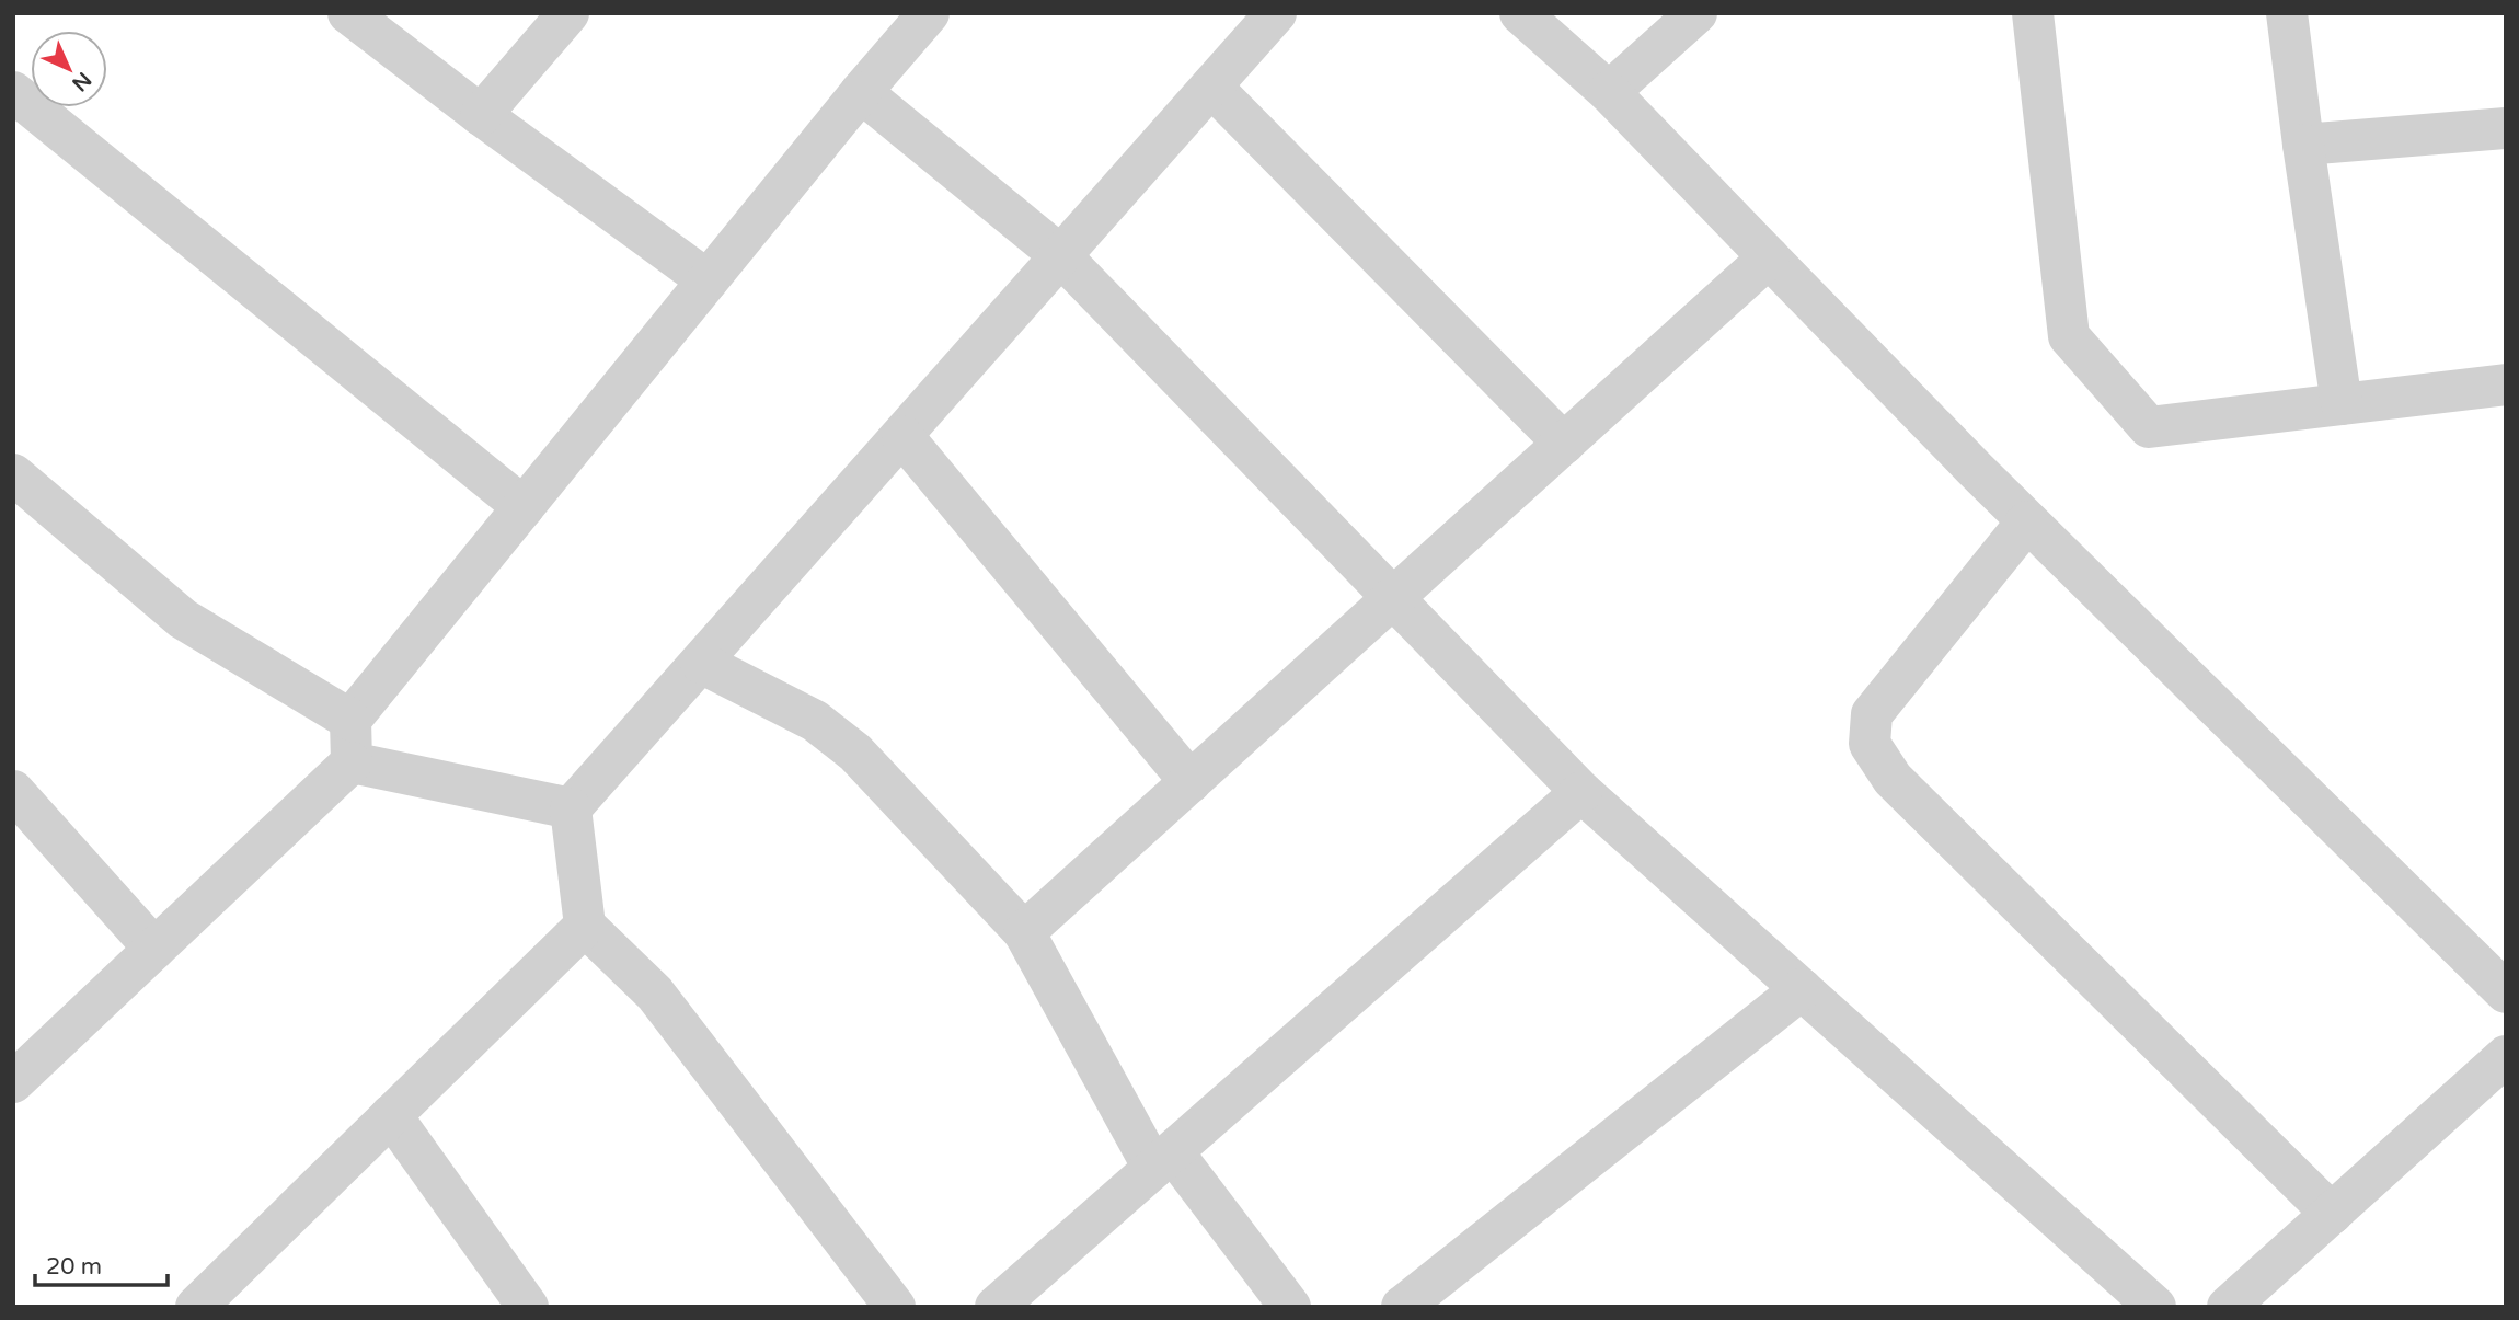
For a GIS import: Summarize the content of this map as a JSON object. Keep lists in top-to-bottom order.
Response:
{
  "scale_bar": "20 m",
  "north": "bottom right"
}
